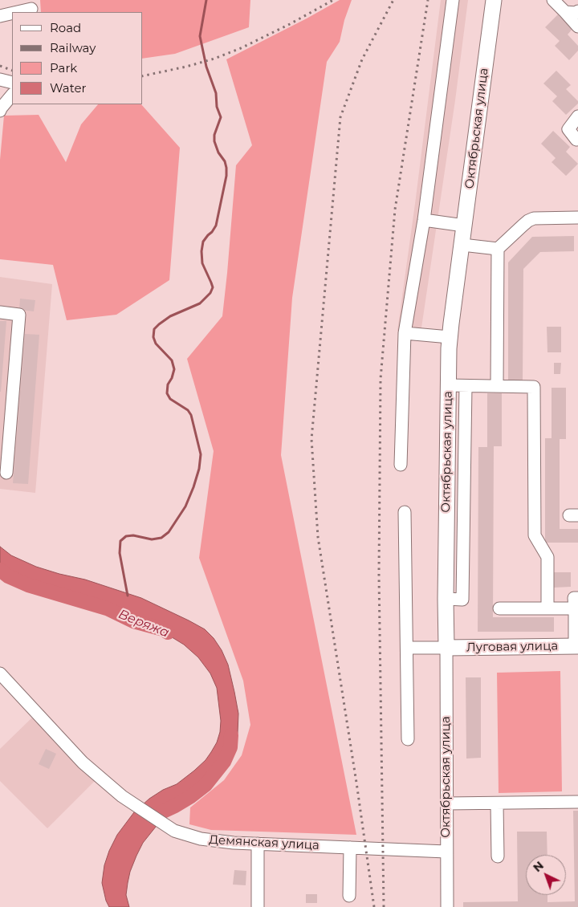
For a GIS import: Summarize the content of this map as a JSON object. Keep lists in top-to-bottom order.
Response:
{
  "streets": {
    "main road": ["Октябрьская улица", "Луговая улица"],
    "street": ["Демянская улица"]
  },
  "crossings": [
    ["Октябрьская улица", "Луговая улица"],
    ["Октябрьская улица", "Демянская улица"]
  ],
  "water": ["Веряжа"],
  "legend": [
    "Road",
    "Railway",
    "Park",
    "Water"
  ],
  "north": "top left"
}
